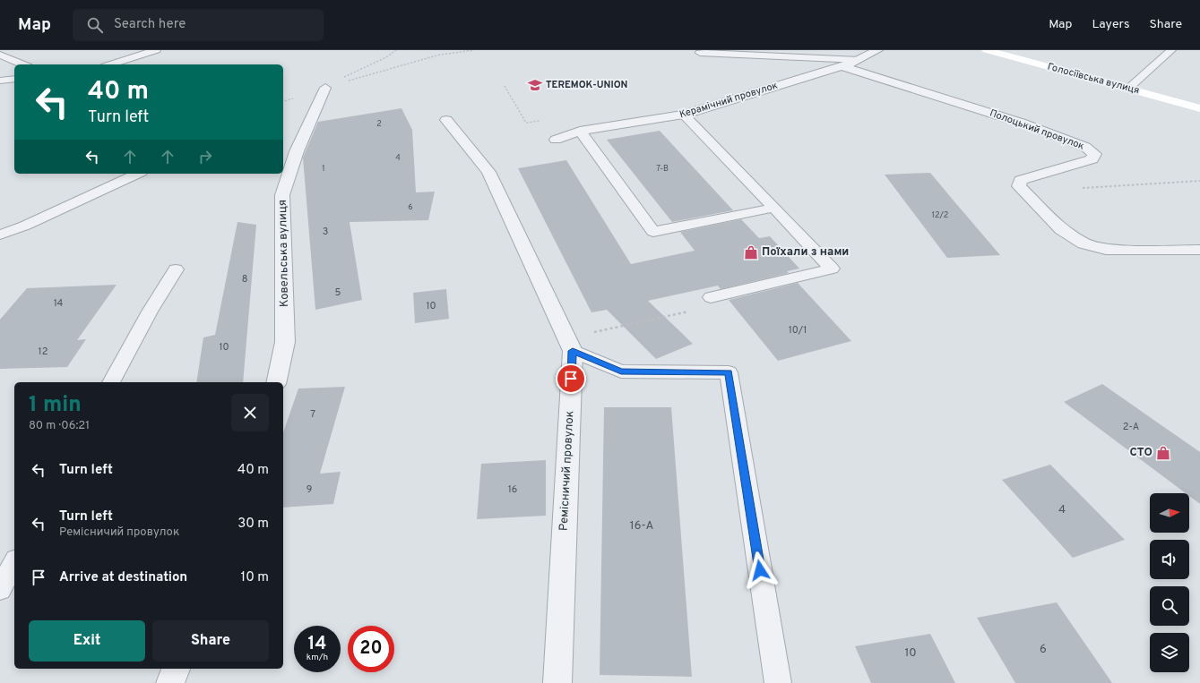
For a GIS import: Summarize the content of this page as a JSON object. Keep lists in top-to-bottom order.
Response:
{
  "streets": {
    "main road": ["Голосіївська вулиця"],
    "street": [
      "Керамічний провулок",
      "Полоцький провулок",
      "Ковельська вулиця",
      "Ремісничий провулок"
    ]
  },
  "crossings": [
    ["Керамічний провулок", "Полоцький провулок"]
  ],
  "places": {
    "school or university": ["TEREMOK-UNION"],
    "shop": ["Поїхали з нами", "СТО"]
  },
  "house_numbers": [
    "2",
    "4",
    "1",
    "7-В",
    "6",
    "12/2",
    "3",
    "8",
    "5",
    "14",
    "10",
    "10/1",
    "10",
    "12",
    "7",
    "2-А",
    "9",
    "16",
    "4",
    "16-А",
    "6",
    "10"
  ],
  "north": "right",
  "page": {
    "header": "Map",
    "search": "Search here",
    "nav": ["Map", "Layers", "Share"],
    "turn": ["40 m", "Turn left"],
    "heading": ["1 min", "80 m · 06:21"],
    "list": [
      {
        "name": "Turn left",
        "value": "40 m"
      },
      {
        "name": "Turn left",
        "note": "Ремісничий провулок",
        "value": "30 m"
      },
      {
        "name": "Arrive at destination",
        "value": "10 m"
      }
    ],
    "buttons": ["Exit", "Share"],
    "speed": "14 km/h",
    "limit": "20"
  }
}
